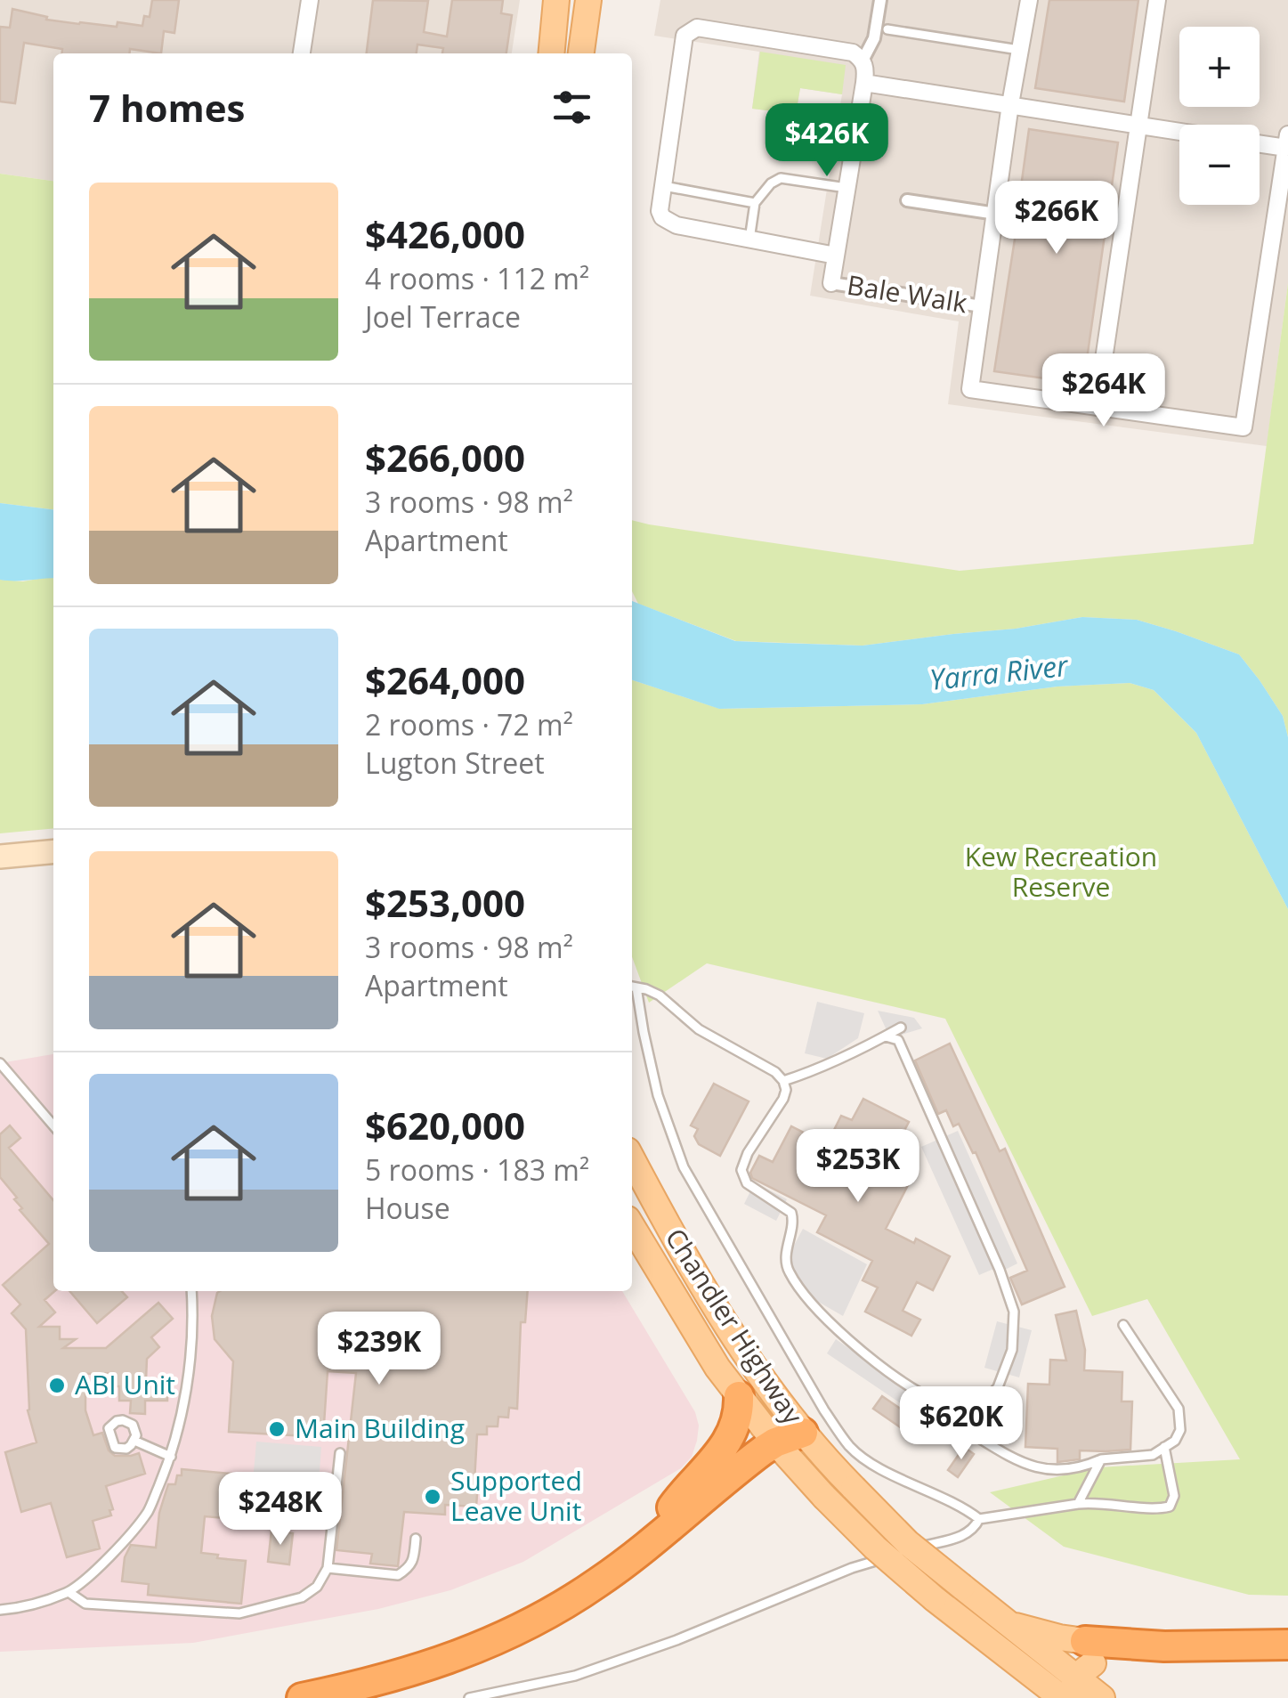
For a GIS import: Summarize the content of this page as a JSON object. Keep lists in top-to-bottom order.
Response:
{
  "streets": {
    "main road": ["Chandler Highway"],
    "street": ["Bale Walk"]
  },
  "water": ["Yarra River"],
  "parks": ["Kew Recreation Reserve"],
  "places": ["ABI Unit", "Main Building", "Supported Leave Unit"],
  "page": {
    "map_buttons": ["+", "−"],
    "heading": "7 homes",
    "price": [
      "$426K",
      "$266K",
      "$264K",
      "$253K",
      "$239K",
      "$620K",
      "$248K"
    ],
    "list": [
      {
        "name": "$426,000",
        "note": "4 rooms · 112 m² · Joel Terrace"
      },
      {
        "name": "$266,000",
        "note": "3 rooms · 98 m² · Apartment"
      },
      {
        "name": "$264,000",
        "note": "2 rooms · 72 m² · Lugton Street"
      },
      {
        "name": "$253,000",
        "note": "3 rooms · 98 m² · Apartment"
      },
      {
        "name": "$620,000",
        "note": "5 rooms · 183 m² · House"
      }
    ]
  }
}
